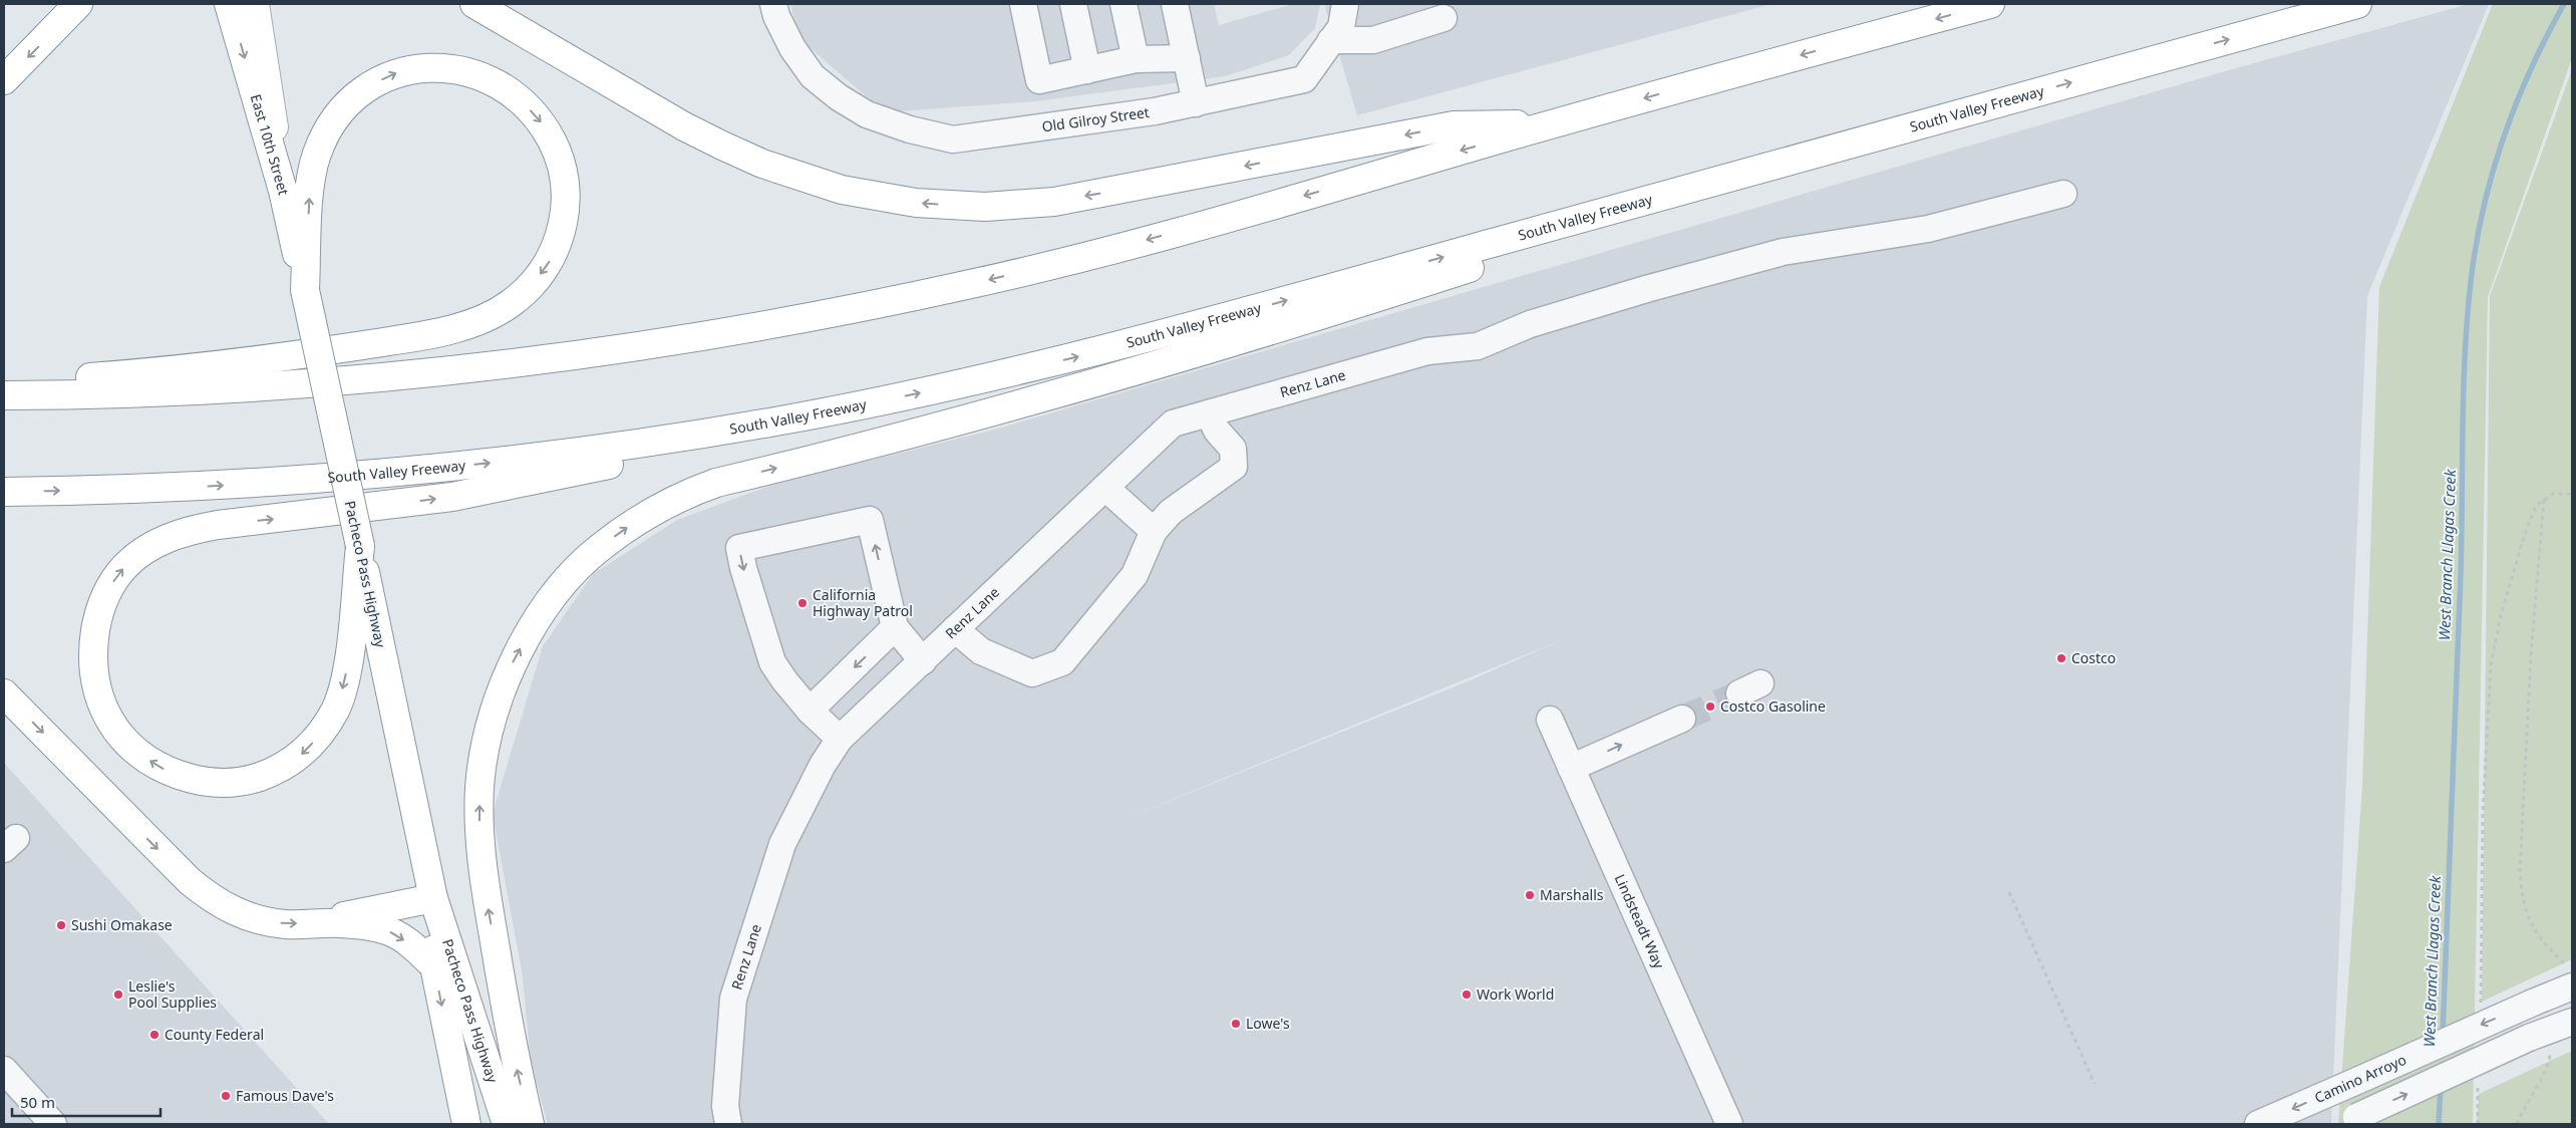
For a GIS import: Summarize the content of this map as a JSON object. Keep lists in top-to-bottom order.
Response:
{
  "streets": {
    "main road": ["South Valley Freeway", "East 10th Street", "Pacheco Pass Highway"],
    "street": [
      "Old Gilroy Street",
      "Renz Lane",
      "Lindsteadt Way",
      "Camino Arroyo"
    ]
  },
  "crossings": [
    ["East 10th Street", "Pacheco Pass Highway"]
  ],
  "water": ["West Branch Llagas Creek"],
  "places": [
    "California Highway Patrol",
    "Costco",
    "Costco Gasoline",
    "Marshalls",
    "Sushi Omakase",
    "Leslie's Pool Supplies",
    "Work World",
    "Lowe's",
    "County Federal",
    "Famous Dave's"
  ],
  "scale_bar": "50 m"
}
